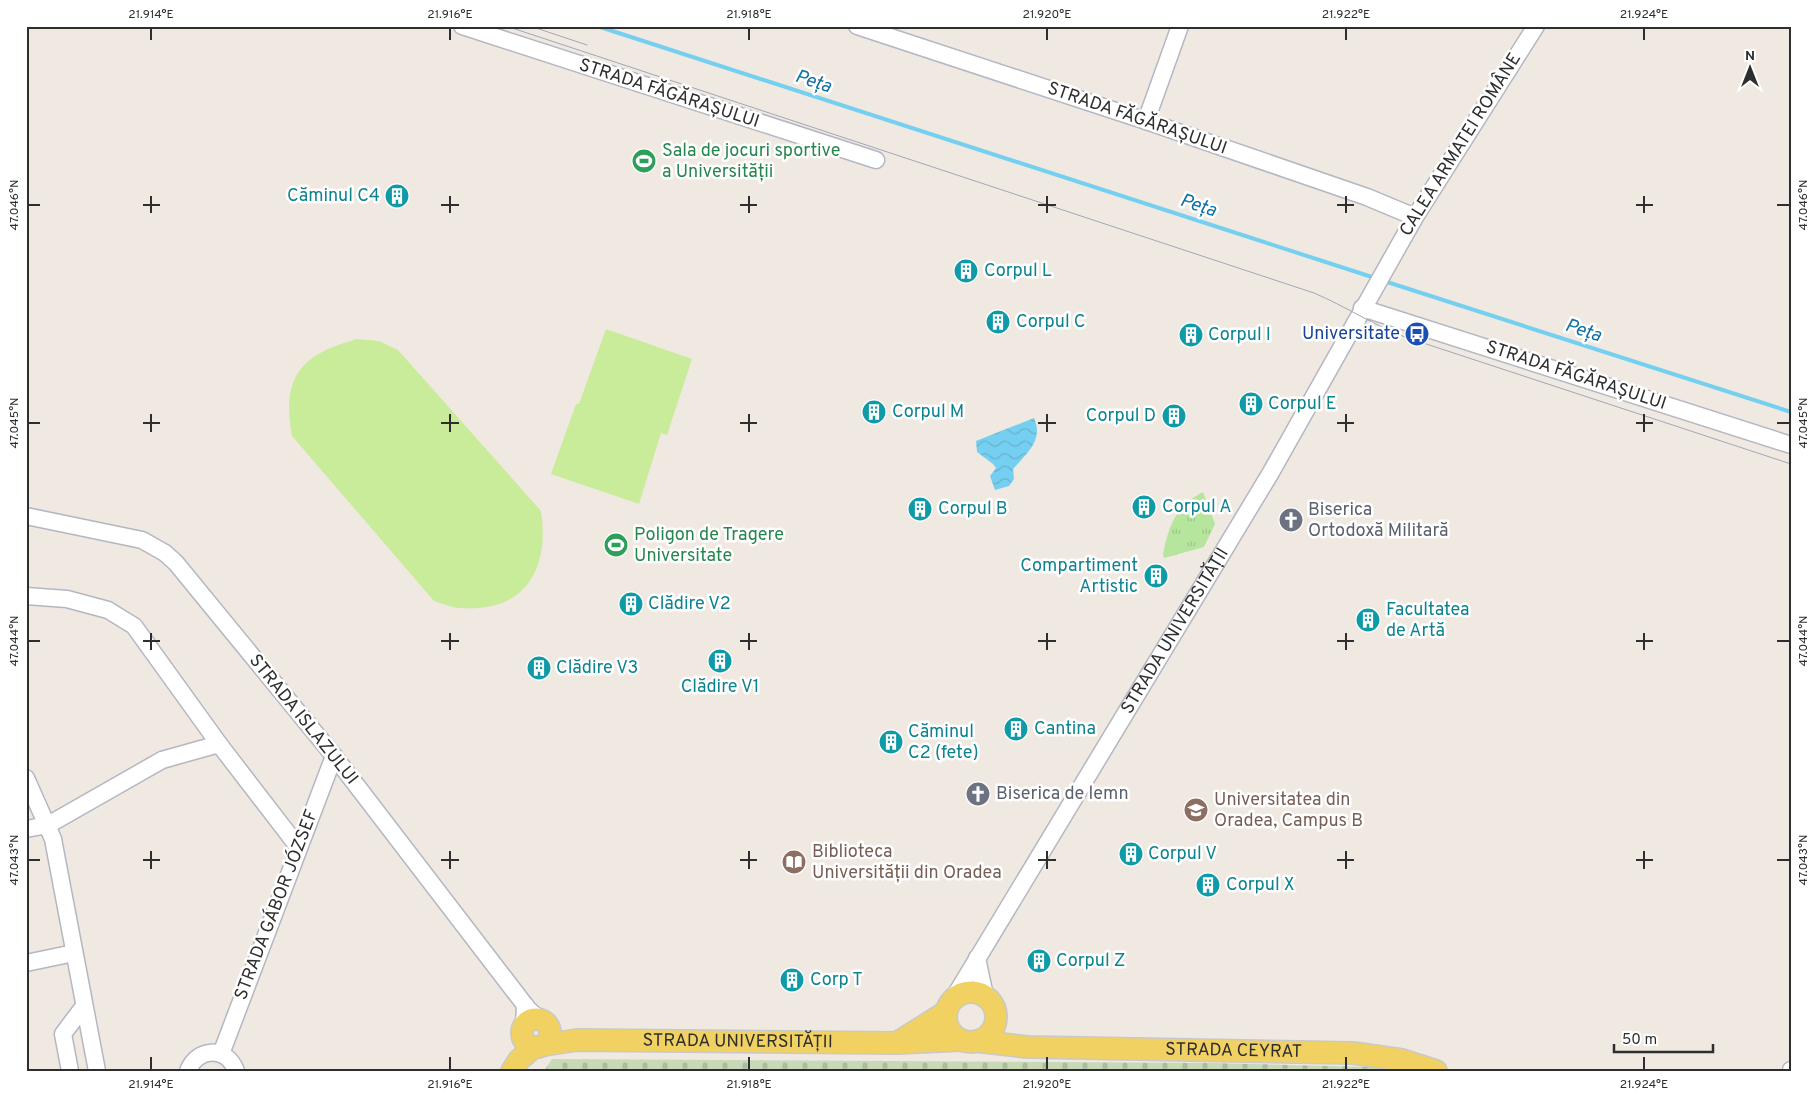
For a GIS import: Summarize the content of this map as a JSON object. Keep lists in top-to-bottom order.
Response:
{
  "streets": {
    "main road": ["STRADA UNIVERSITĂȚII", "STRADA CEYRAT"],
    "street": [
      "STRADA FĂGĂRAȘULUI",
      "CALEA ARMATEI ROMÂNE",
      "STRADA ISLAZULUI",
      "STRADA GÁBOR JÓZSEF"
    ]
  },
  "crossings": [
    ["STRADA FĂGĂRAȘULUI", "CALEA ARMATEI ROMÂNE"],
    ["STRADA FĂGĂRAȘULUI", "STRADA UNIVERSITĂȚII"],
    ["CALEA ARMATEI ROMÂNE", "STRADA UNIVERSITĂȚII"],
    ["STRADA UNIVERSITĂȚII", "STRADA ISLAZULUI"],
    ["STRADA UNIVERSITĂȚII", "STRADA CEYRAT"],
    ["STRADA ISLAZULUI", "STRADA GÁBOR JÓZSEF"]
  ],
  "water": ["Peța"],
  "places": {
    "sports": ["Sala de jocuri sportive a Universității", "Poligon de Tragere Universitate"],
    "building": [
      "Căminul C4",
      "Corpul L",
      "Corpul C",
      "Corpul I",
      "Corpul E",
      "Corpul M",
      "Corpul D",
      "Corpul A",
      "Corpul B",
      "Compartiment Artistic",
      "Clădire V2",
      "Facultatea de Artă",
      "Clădire V1",
      "Clădire V3",
      "Cantina",
      "Căminul C2 (fete)",
      "Corpul V",
      "Corpul X",
      "Corpul Z",
      "Corp T"
    ],
    "bus stop": ["Universitate"],
    "church": ["Biserica Ortodoxă Militară", "Biserica de lemn"],
    "school or university": ["Universitatea din Oradea, Campus B"],
    "library": ["Biblioteca Universității din Oradea"]
  },
  "scale_bar": "50 m",
  "north": "top",
  "coordinates": [
    "21.914°E",
    "21.916°E",
    "21.918°E",
    "21.920°E",
    "21.922°E",
    "21.924°E",
    "47.046°N",
    "47.045°N",
    "47.044°N",
    "47.043°N"
  ]
}
